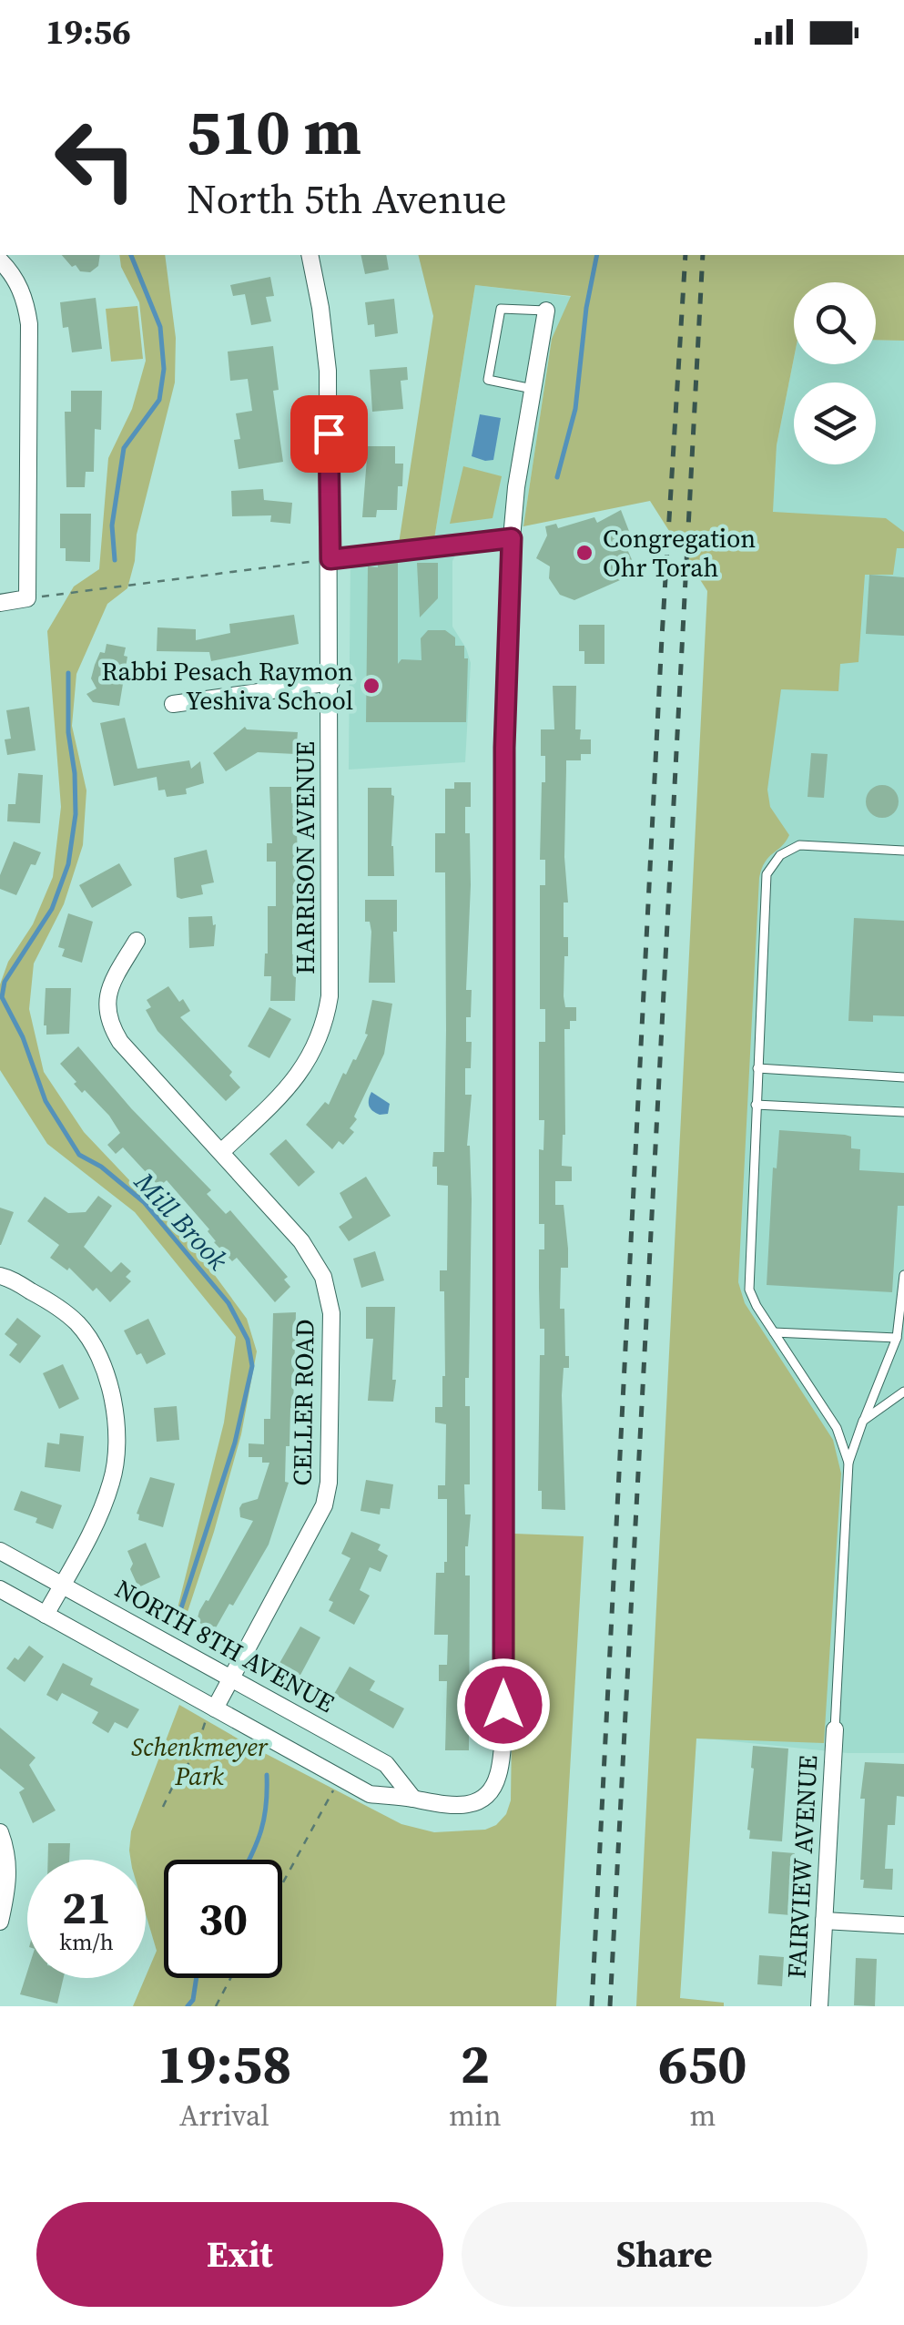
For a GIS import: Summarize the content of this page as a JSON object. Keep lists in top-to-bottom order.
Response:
{
  "streets": {
    "street": [
      "HARRISON AVENUE",
      "CELLER ROAD",
      "NORTH 8TH AVENUE",
      "FAIRVIEW AVENUE"
    ]
  },
  "crossings": [
    ["HARRISON AVENUE", "CELLER ROAD"],
    ["CELLER ROAD", "NORTH 8TH AVENUE"]
  ],
  "water": ["Mill Brook"],
  "parks": ["Schenkmeyer Park"],
  "places": ["Congregation Ohr Torah", "Rabbi Pesach Raymon Yeshiva School"],
  "page": {
    "status": "19:56",
    "turn": ["510 m", "North 5th Avenue"],
    "speed": "21 km/h",
    "limit": "30",
    "eta": [
      "19:58",
      "Arrival",
      "2",
      "min",
      "650",
      "m"
    ],
    "buttons": ["Exit", "Share"]
  }
}
